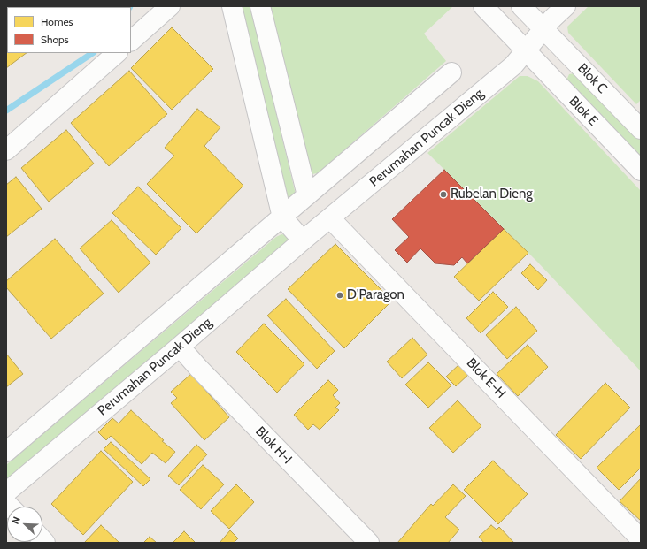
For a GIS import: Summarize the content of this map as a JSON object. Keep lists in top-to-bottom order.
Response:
{
  "streets": {
    "street": [
      "Blok C",
      "Blok E",
      "Perumahan Puncak Dieng",
      "Blok E-H",
      "Blok H-I"
    ]
  },
  "crossings": [
    ["Blok C", "Perumahan Puncak Dieng"],
    ["Blok E", "Perumahan Puncak Dieng"],
    ["Perumahan Puncak Dieng", "Blok E-H"],
    ["Perumahan Puncak Dieng", "Blok H-I"]
  ],
  "places": ["Rubelan Dieng", "D'Paragon"],
  "legend": ["Homes", "Shops"],
  "north": "top left"
}
